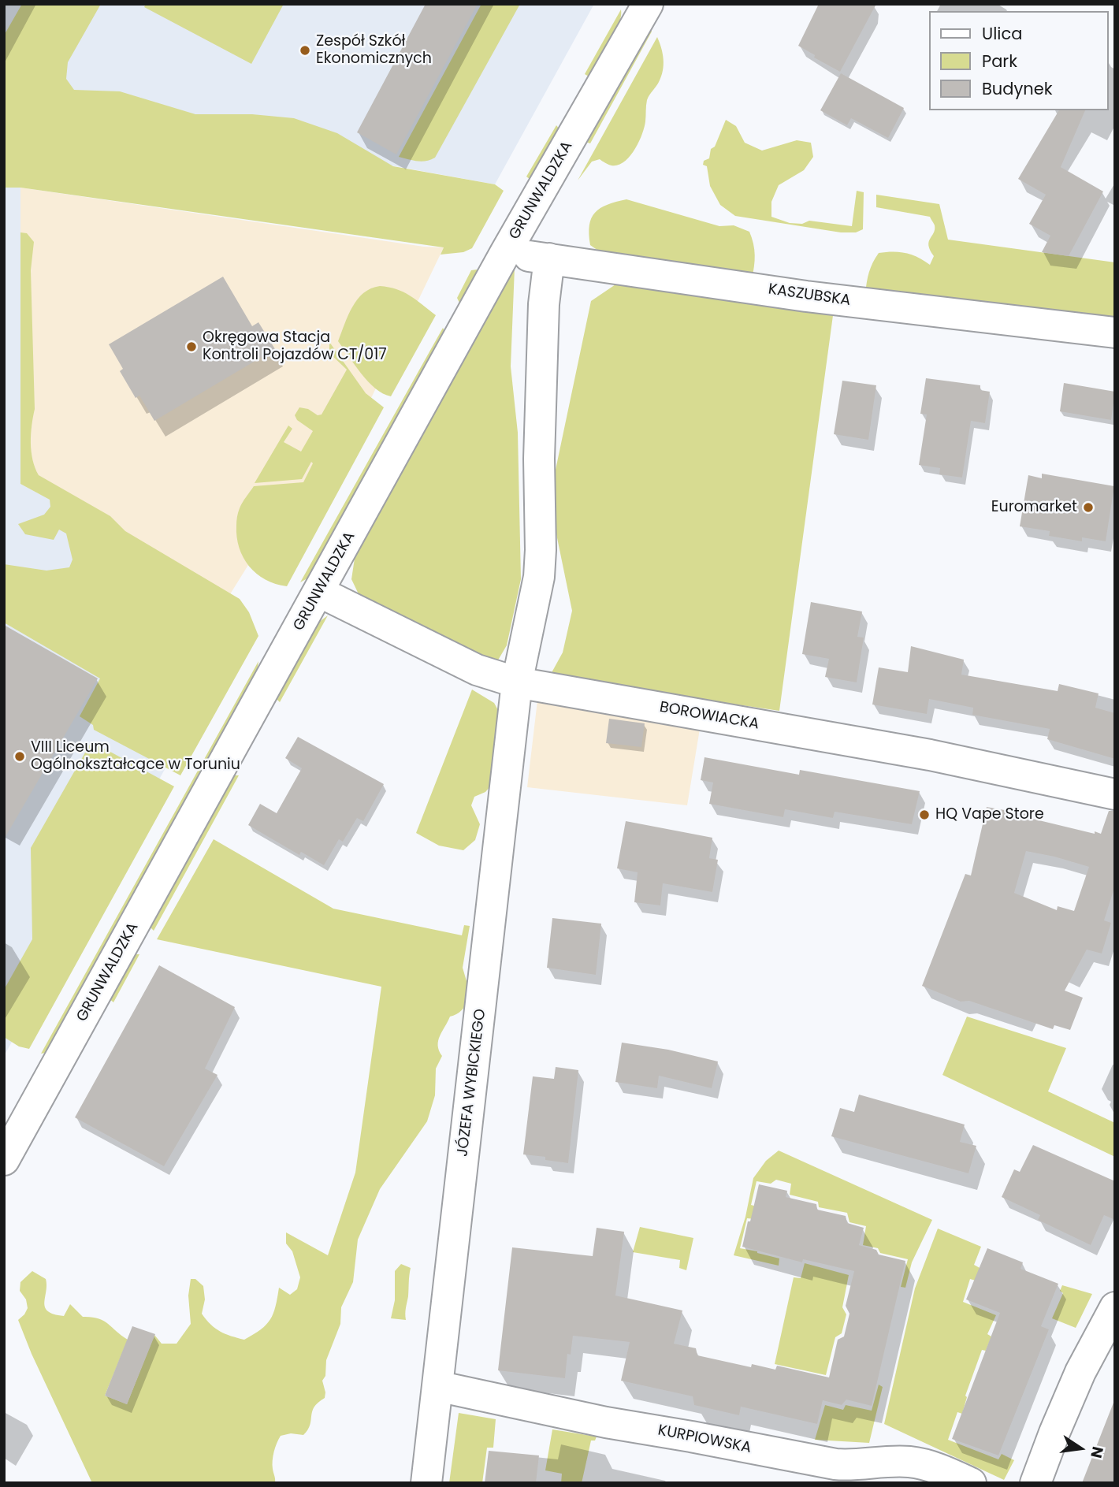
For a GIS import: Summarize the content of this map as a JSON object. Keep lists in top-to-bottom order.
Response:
{
  "streets": {
    "street": [
      "GRUNWALDZKA",
      "KASZUBSKA",
      "BOROWIACKA",
      "JÓZEFA WYBICKIEGO",
      "KURPIOWSKA"
    ]
  },
  "crossings": [
    ["GRUNWALDZKA", "KASZUBSKA"],
    ["GRUNWALDZKA", "BOROWIACKA"],
    ["KASZUBSKA", "JÓZEFA WYBICKIEGO"],
    ["BOROWIACKA", "JÓZEFA WYBICKIEGO"],
    ["JÓZEFA WYBICKIEGO", "KURPIOWSKA"]
  ],
  "places": [
    "Zespół Szkół Ekonomicznych",
    "Okręgowa Stacja Kontroli Pojazdów CT/017",
    "Euromarket",
    "VIII Liceum Ogólnokształcące w Toruniu",
    "HQ Vape Store"
  ],
  "legend": ["Ulica", "Park", "Budynek"],
  "north": "right"
}
